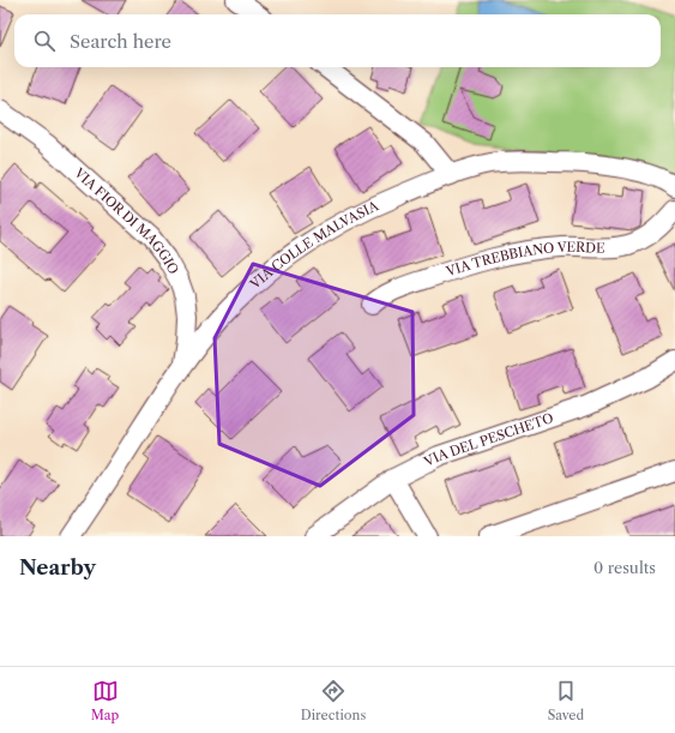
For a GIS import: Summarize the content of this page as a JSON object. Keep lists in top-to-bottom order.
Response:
{
  "streets": {
    "street": [
      "VIA FIOR DI MAGGIO",
      "VIA COLLE MALVASIA",
      "VIA TREBBIANO VERDE",
      "VIA DEL PESCHETO"
    ]
  },
  "crossings": [
    ["VIA FIOR DI MAGGIO", "VIA COLLE MALVASIA"]
  ],
  "page": {
    "search": "Search here",
    "heading": ["Nearby", "0 results"],
    "nav": ["Map", "Directions", "Saved"]
  }
}
